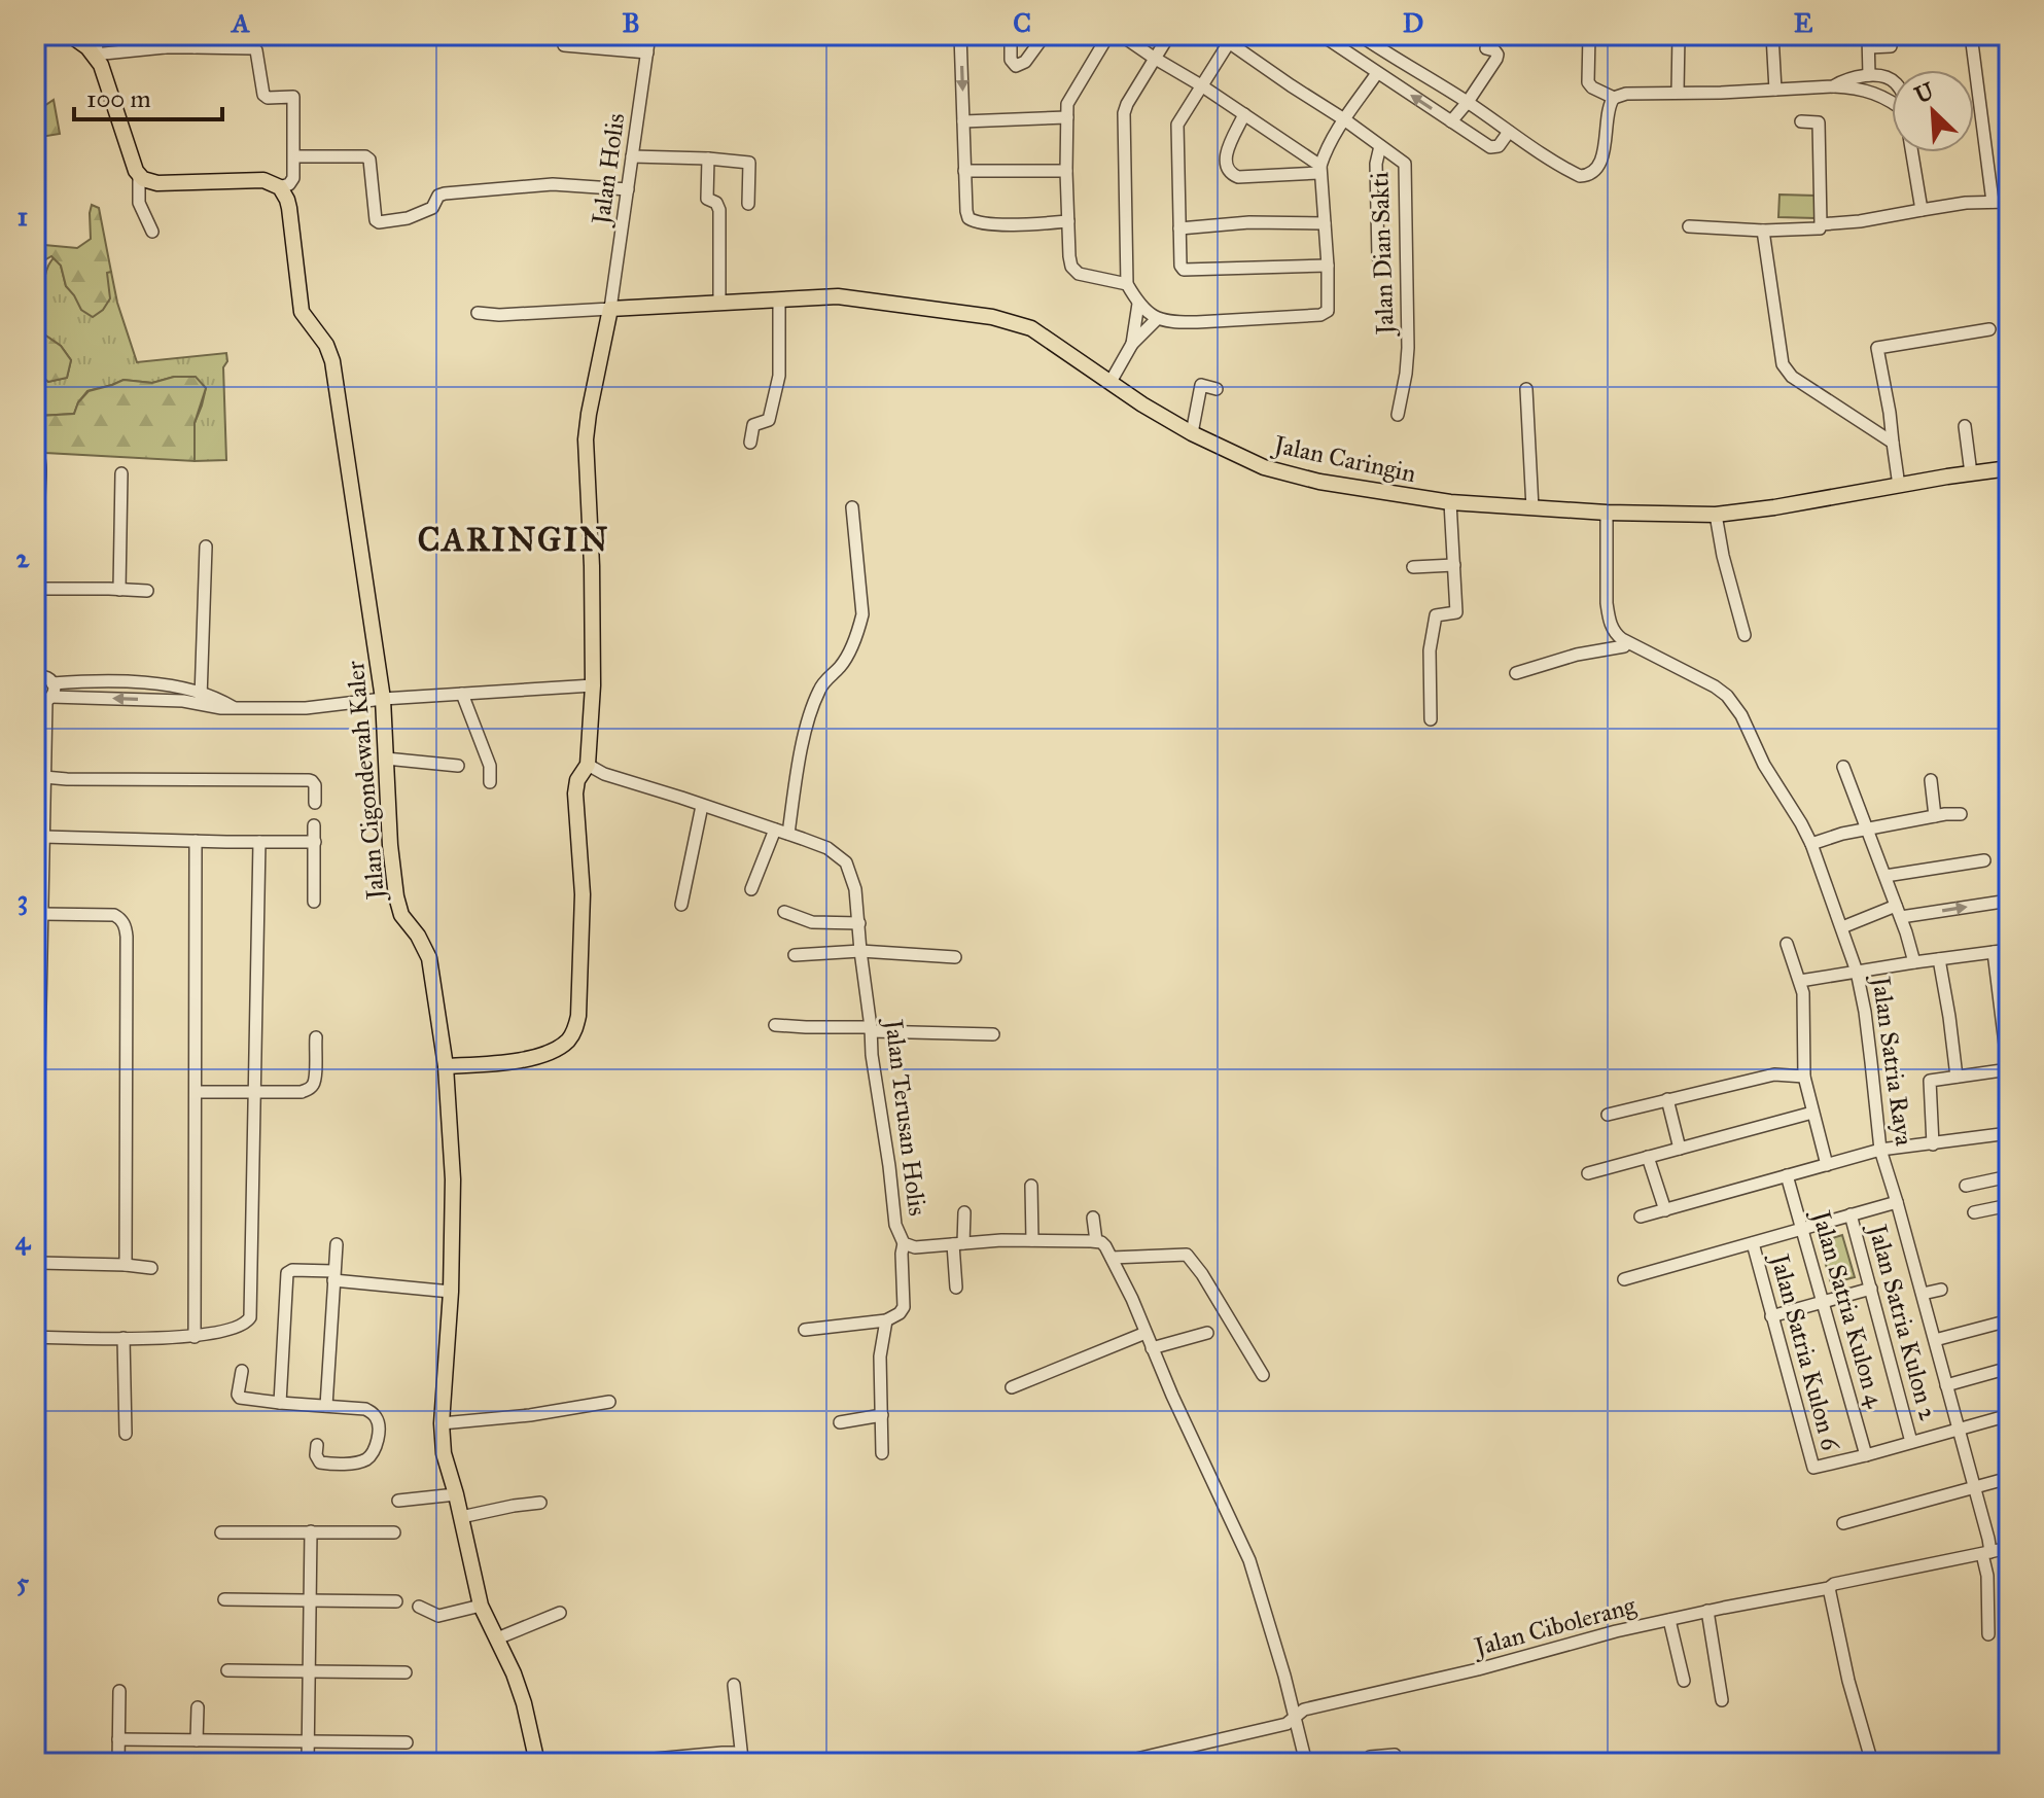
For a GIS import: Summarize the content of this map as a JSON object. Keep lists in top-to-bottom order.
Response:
{
  "streets": {
    "main road": ["Jalan Caringin", "Jalan Cigondewah Kaler"],
    "street": [
      "Jalan Holis",
      "Jalan Dian Sakti",
      "Jalan Satria Raya",
      "Jalan Terusan Holis",
      "Jalan Satria Kulon 4",
      "Jalan Satria Kulon 2",
      "Jalan Satria Kulon 6",
      "Jalan Cibolerang"
    ]
  },
  "crossings": [
    ["Jalan Holis", "Jalan Caringin"],
    ["Jalan Caringin", "Jalan Satria Raya"],
    ["Jalan Satria Raya", "Jalan Cibolerang"],
    ["Jalan Satria Kulon 4", "Jalan Satria Kulon 6"]
  ],
  "districts": ["CARINGIN"],
  "scale_bar": "100 m",
  "north": "top left",
  "grid": {
    "columns": [
      "A",
      "B",
      "C",
      "D",
      "E"
    ],
    "rows": [
      "1",
      "2",
      "3",
      "4",
      "5"
    ]
  }
}
